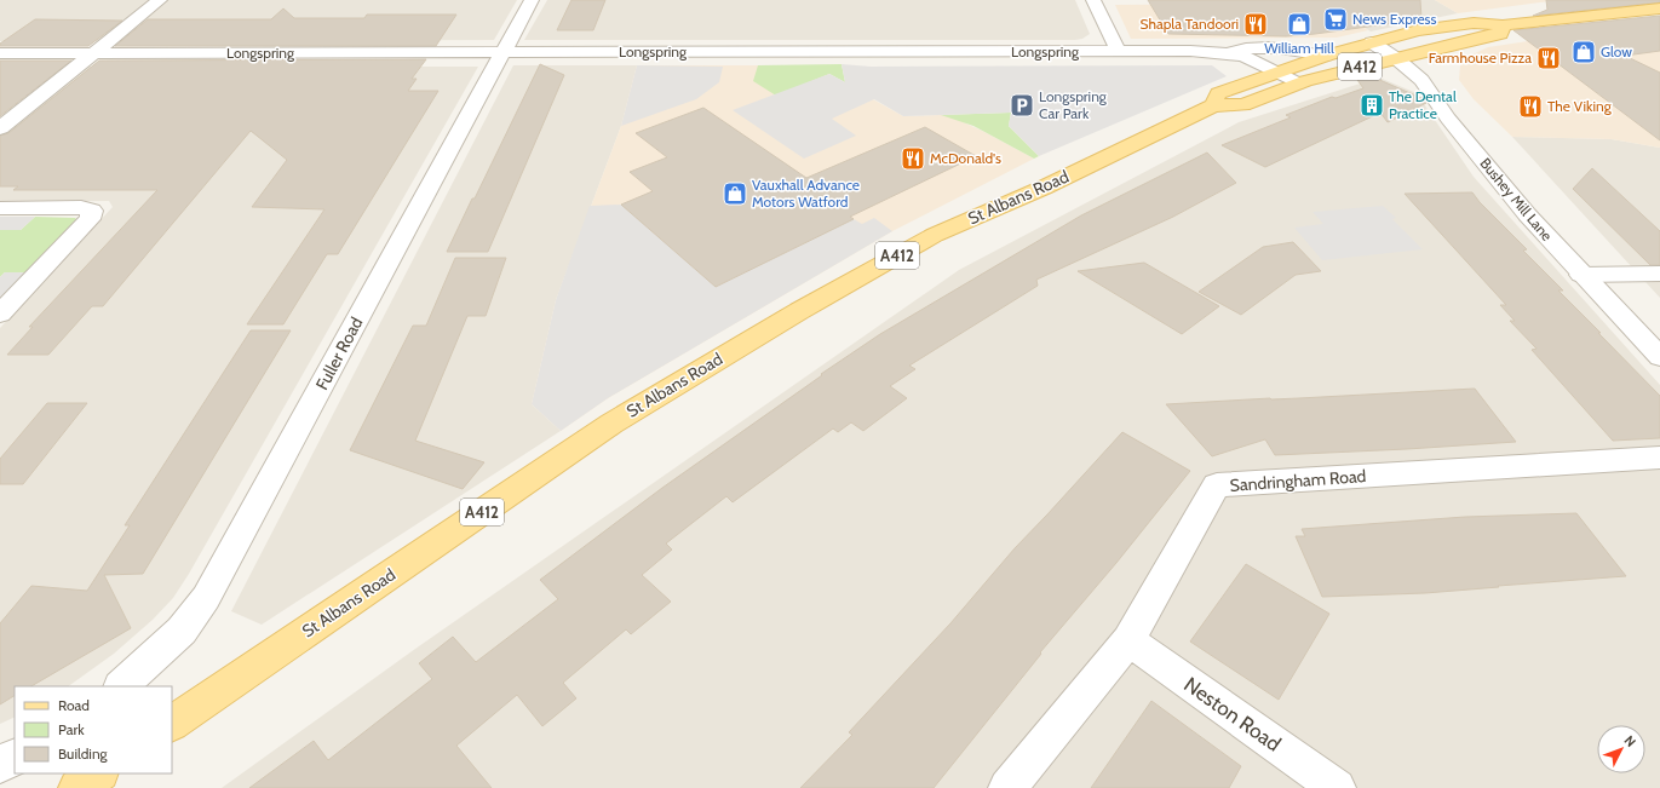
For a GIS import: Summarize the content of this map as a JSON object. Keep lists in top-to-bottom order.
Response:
{
  "streets": {
    "main road": ["A412", "St Albans Road"],
    "street": [
      "Longspring",
      "Bushey Mill Lane",
      "Fuller Road",
      "Sandringham Road",
      "Neston Road"
    ]
  },
  "crossings": [
    ["Longspring", "St Albans Road"],
    ["Longspring", "Fuller Road"],
    ["St Albans Road", "Bushey Mill Lane"],
    ["Sandringham Road", "Neston Road"]
  ],
  "places": {
    "supermarket": ["News Express"],
    "restaurant": [
      "Shapla Tandoori",
      "Farmhouse Pizza",
      "The Viking",
      "McDonald's"
    ],
    "shop": ["William Hill", "Glow", "Vauxhall Advance Motors Watford"],
    "parking": ["Longspring Car Park"],
    "building": ["The Dental Practice"]
  },
  "legend": ["Road", "Park", "Building"],
  "north": "top right"
}
